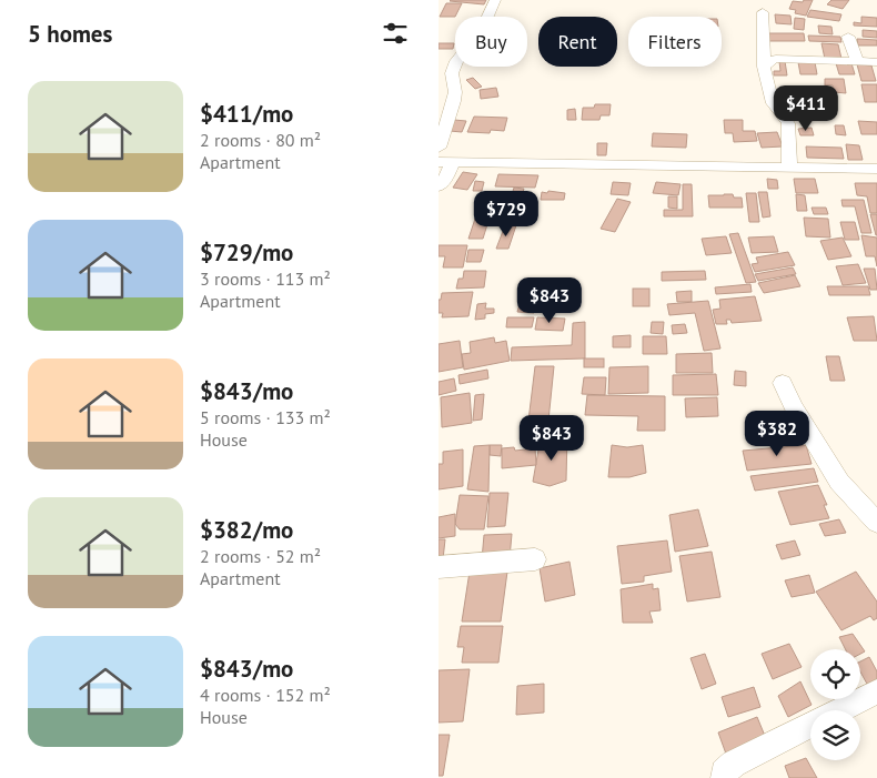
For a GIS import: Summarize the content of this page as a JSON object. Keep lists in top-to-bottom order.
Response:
{
  "page": {
    "heading": "5 homes",
    "chip": ["Buy", "Rent", "Filters"],
    "list": [
      {
        "name": "$411/mo",
        "note": "2 rooms · 80 m² · Apartment"
      },
      {
        "name": "$729/mo",
        "note": "3 rooms · 113 m² · Apartment"
      },
      {
        "name": "$843/mo",
        "note": "5 rooms · 133 m² · House"
      },
      {
        "name": "$382/mo",
        "note": "2 rooms · 52 m² · Apartment"
      },
      {
        "name": "$843/mo",
        "note": "4 rooms · 152 m² · House"
      }
    ],
    "price": [
      "$411",
      "$729",
      "$843",
      "$382",
      "$843"
    ]
  }
}
